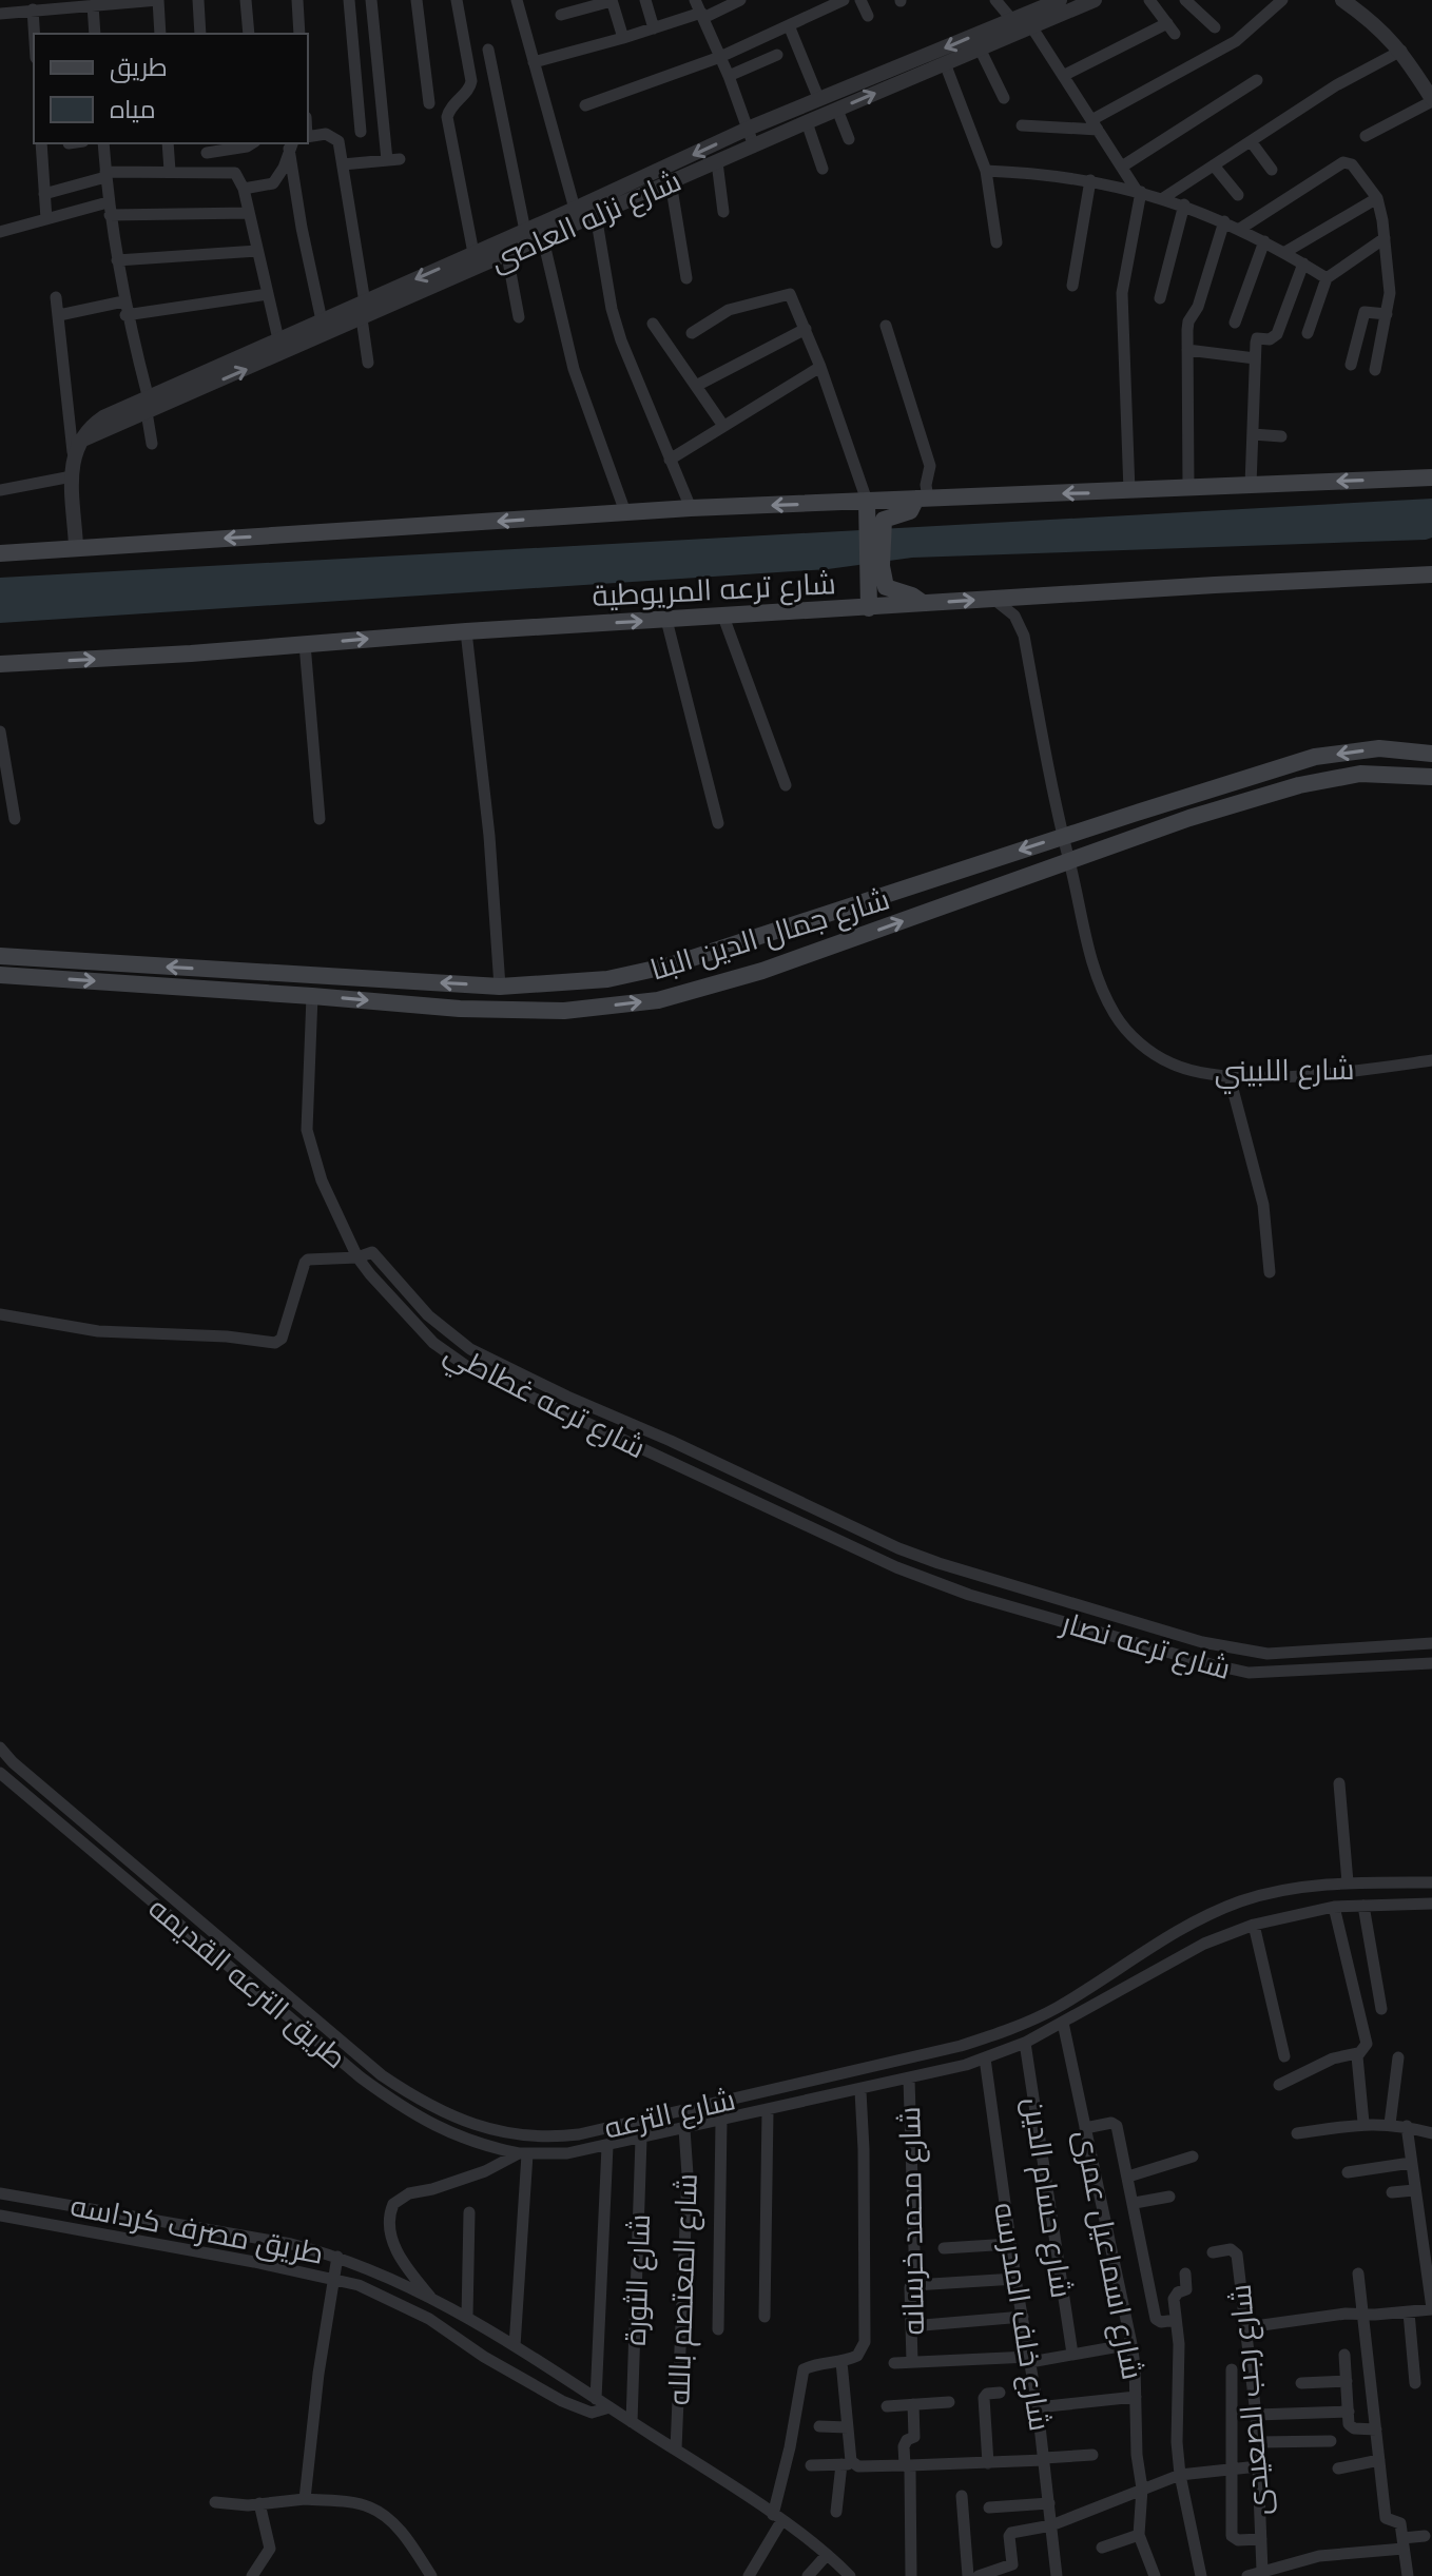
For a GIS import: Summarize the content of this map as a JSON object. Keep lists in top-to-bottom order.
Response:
{
  "streets": {
    "main road": ["شارع ترعه المريوطية", "شارع جمال الدين البنا"],
    "street": [
      "شارع نزله العاصى",
      "شارع اللبيني",
      "شارع ترعه غطاطي",
      "شارع ترعه نصار",
      "طريق الترعه القديمه",
      "شارع الترعه",
      "شارع حسام الدين",
      "شارع محمد خرسانه",
      "طريق مصرف كرداسه",
      "شارع اسماعيل عمرى",
      "شارع الثورة",
      "شارع المعتصم بالله",
      "شارع خلف المدرسه",
      "شارع رجب الصعيدى"
    ]
  },
  "crossings": [
    ["شارع ترعه المريوطية", "شارع اللبيني"],
    ["شارع جمال الدين البنا", "شارع اللبيني"],
    ["شارع جمال الدين البنا", "شارع ترعه غطاطي"],
    ["شارع ترعه غطاطي", "شارع ترعه نصار"],
    ["طريق الترعه القديمه", "شارع الترعه"],
    ["شارع الترعه", "شارع حسام الدين"],
    ["شارع الترعه", "شارع محمد خرسانه"],
    ["شارع الترعه", "شارع اسماعيل عمرى"],
    ["شارع الترعه", "شارع الثورة"],
    ["شارع الترعه", "شارع المعتصم بالله"],
    ["شارع الترعه", "شارع خلف المدرسه"],
    ["طريق مصرف كرداسه", "شارع الثورة"],
    ["طريق مصرف كرداسه", "شارع المعتصم بالله"]
  ],
  "legend": ["طريق", "مياه"]
}
